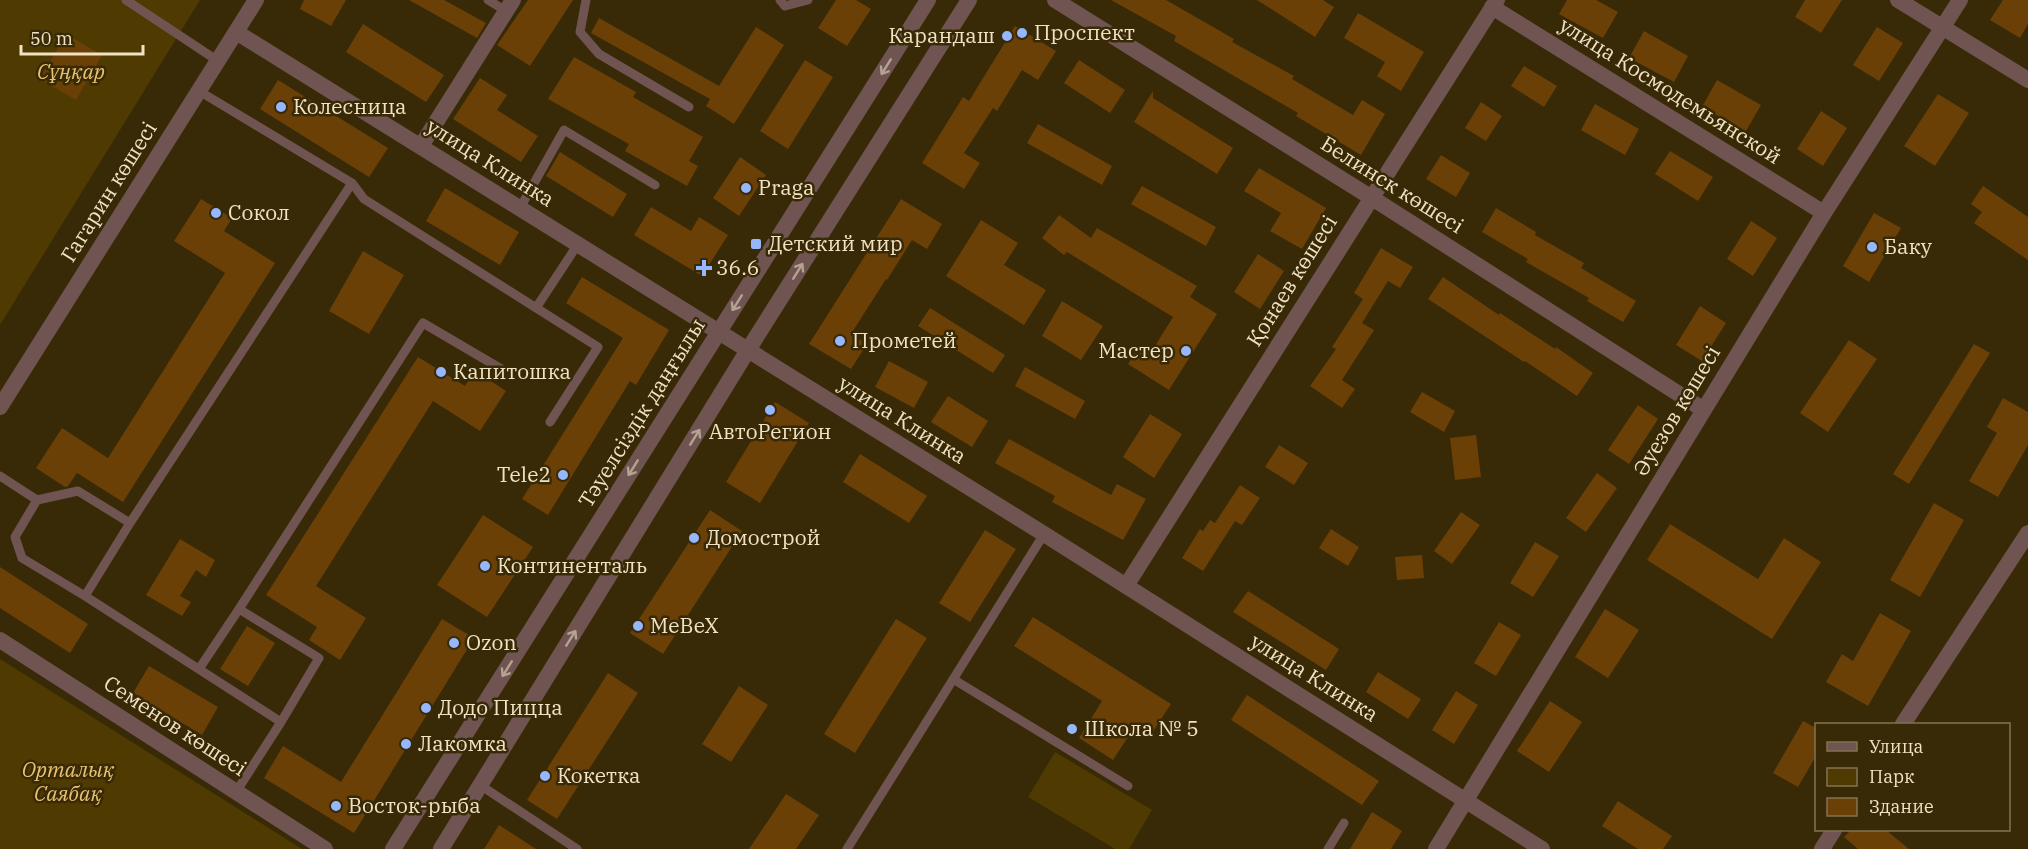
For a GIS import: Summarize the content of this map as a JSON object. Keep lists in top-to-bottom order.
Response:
{
  "streets": {
    "street": [
      "улица Космодемьянской",
      "улица Клинка",
      "Белинск көшесі",
      "Гагарин көшесі",
      "Қонаев көшесі",
      "Әуезов көшесі",
      "Тәуелсіздік даңғылы",
      "Семенов көшесі"
    ]
  },
  "crossings": [
    ["улица Космодемьянской", "Қонаев көшесі"],
    ["улица Космодемьянской", "Әуезов көшесі"],
    ["улица Клинка", "Гагарин көшесі"],
    ["улица Клинка", "Қонаев көшесі"],
    ["улица Клинка", "Әуезов көшесі"],
    ["улица Клинка", "Тәуелсіздік даңғылы"],
    ["Белинск көшесі", "Қонаев көшесі"],
    ["Белинск көшесі", "Әуезов көшесі"]
  ],
  "parks": ["Сұңқар", "Орталық Саябақ"],
  "places": {
    "other": [
      "Проспект",
      "Карандаш",
      "Колесница",
      "Praga",
      "Сокол",
      "Баку",
      "Прометей",
      "Мастер",
      "Капитошка",
      "АвтоРегион",
      "Tele2",
      "Домострой",
      "Континенталь",
      "MeBeX",
      "Ozon",
      "Додо Пицца",
      "Школа № 5",
      "Лакомка",
      "Кокетка",
      "Восток-рыба"
    ],
    "transit": ["Детский мир"],
    "health": ["36.6"]
  },
  "legend": ["Улица", "Парк", "Здание"],
  "scale_bar": "50 m"
}
